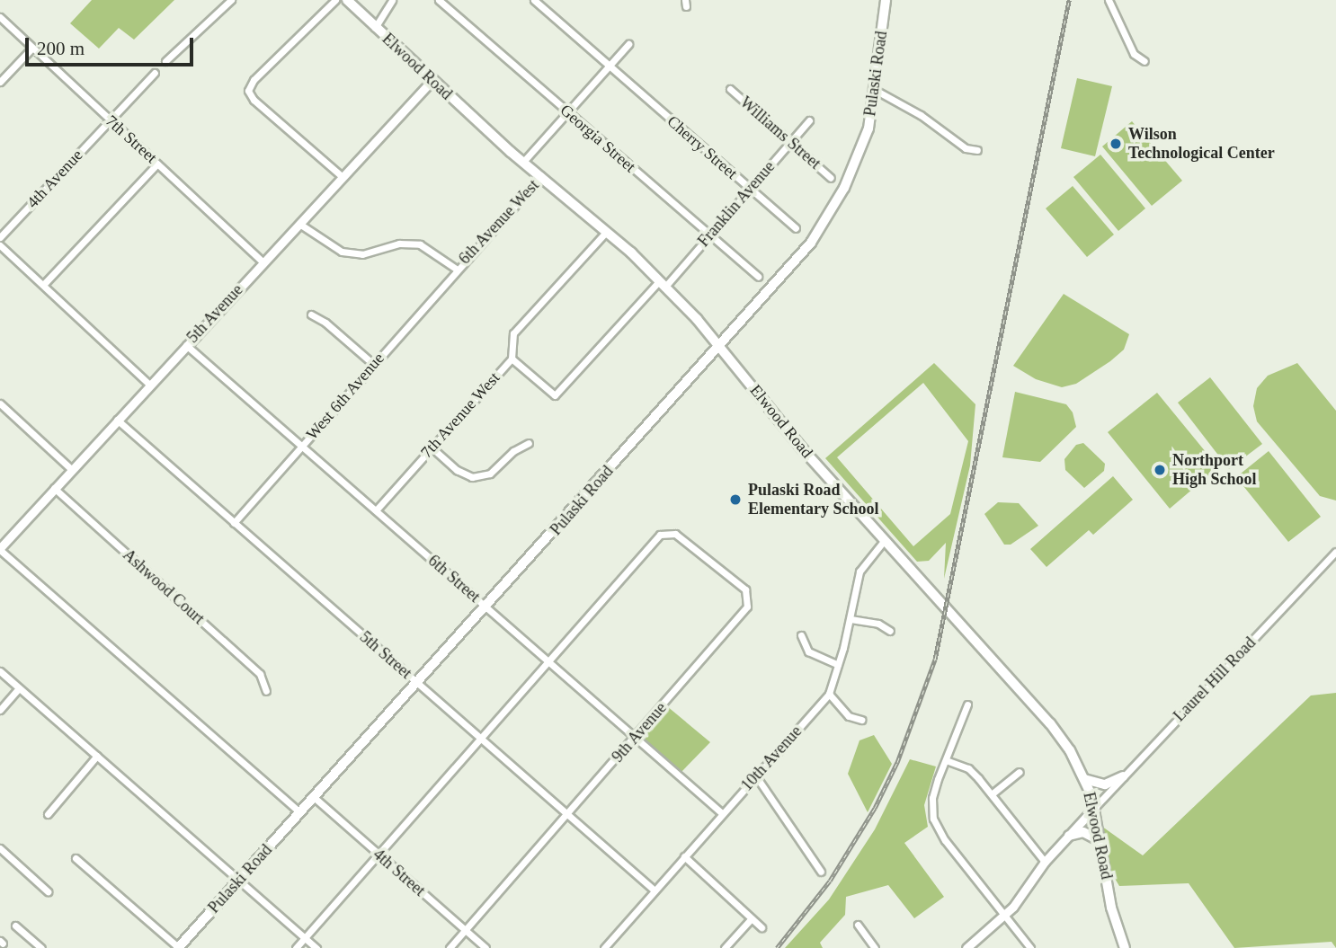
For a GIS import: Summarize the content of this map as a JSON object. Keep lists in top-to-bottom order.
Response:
{
  "streets": {
    "main road": ["Elwood Road", "Pulaski Road"],
    "street": [
      "Williams Street",
      "Georgia Street",
      "7th Street",
      "Cherry Street",
      "4th Avenue",
      "Franklin Avenue",
      "6th Avenue West",
      "5th Avenue",
      "West 6th Avenue",
      "7th Avenue West",
      "6th Street",
      "Ashwood Court",
      "5th Street",
      "Laurel Hill Road",
      "9th Avenue",
      "10th Avenue",
      "4th Street"
    ]
  },
  "crossings": [
    ["Elwood Road", "Pulaski Road"],
    ["Elwood Road", "Franklin Avenue"],
    ["Elwood Road", "6th Avenue West"],
    ["Elwood Road", "5th Avenue"],
    ["Elwood Road", "7th Avenue West"],
    ["Elwood Road", "Laurel Hill Road"],
    ["Elwood Road", "10th Avenue"],
    ["Pulaski Road", "6th Street"],
    ["Pulaski Road", "5th Street"],
    ["Pulaski Road", "4th Street"],
    ["Williams Street", "Franklin Avenue"],
    ["Georgia Street", "Franklin Avenue"],
    ["7th Street", "4th Avenue"],
    ["7th Street", "5th Avenue"],
    ["Cherry Street", "Franklin Avenue"],
    ["Franklin Avenue", "7th Avenue West"],
    ["6th Avenue West", "West 6th Avenue"],
    ["5th Avenue", "6th Street"],
    ["5th Avenue", "Ashwood Court"],
    ["5th Avenue", "5th Street"],
    ["West 6th Avenue", "6th Street"],
    ["West 6th Avenue", "5th Street"],
    ["7th Avenue West", "6th Street"],
    ["6th Street", "9th Avenue"],
    ["6th Street", "10th Avenue"],
    ["5th Street", "9th Avenue"],
    ["5th Street", "10th Avenue"],
    ["9th Avenue", "4th Street"]
  ],
  "places": ["Wilson Technological Center", "Northport High School", "Pulaski Road Elementary School"],
  "scale_bar": "200 m"
}
